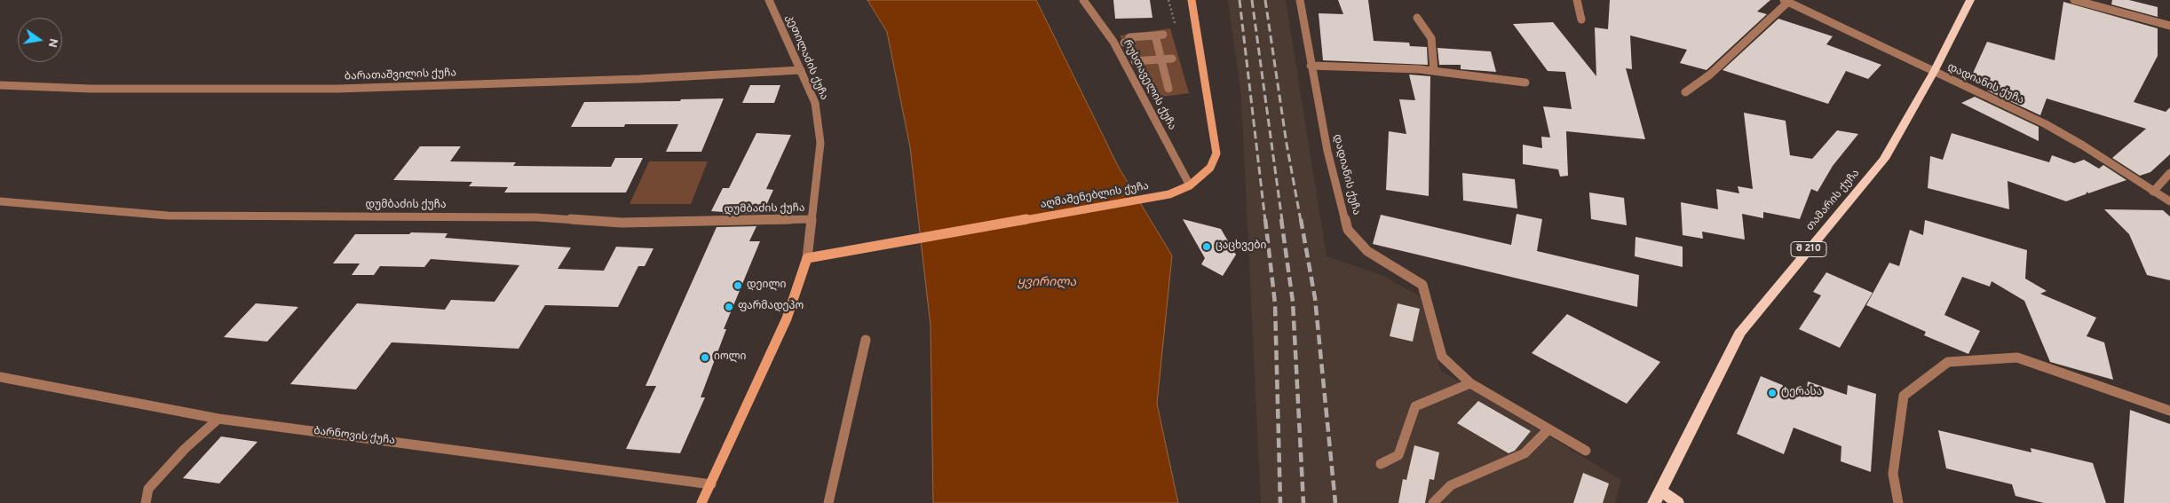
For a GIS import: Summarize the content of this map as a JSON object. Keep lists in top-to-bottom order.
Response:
{
  "streets": {
    "main road": ["აღმაშენებლის ქუჩა", "თამარის ქუჩა", "შ 210"],
    "street": [
      "კეთილაძის ქუჩა",
      "ბარათაშვილის ქუჩა",
      "დადიანის ქუჩა",
      "რუსთაველის ქუჩა",
      "დუმბაძის ქუჩა",
      "ბარნოვის ქუჩა"
    ]
  },
  "crossings": [
    ["კეთილაძის ქუჩა", "ბარათაშვილის ქუჩა"],
    ["კეთილაძის ქუჩა", "აღმაშენებლის ქუჩა"],
    ["კეთილაძის ქუჩა", "დუმბაძის ქუჩა"],
    ["დადიანის ქუჩა", "თამარის ქუჩა"],
    ["რუსთაველის ქუჩა", "აღმაშენებლის ქუჩა"]
  ],
  "water": ["ყვირილა"],
  "places": [
    "ცაცხვები",
    "დეილი",
    "ფარმადეპო",
    "იოლი",
    "ტერასა"
  ],
  "north": "right"
}
